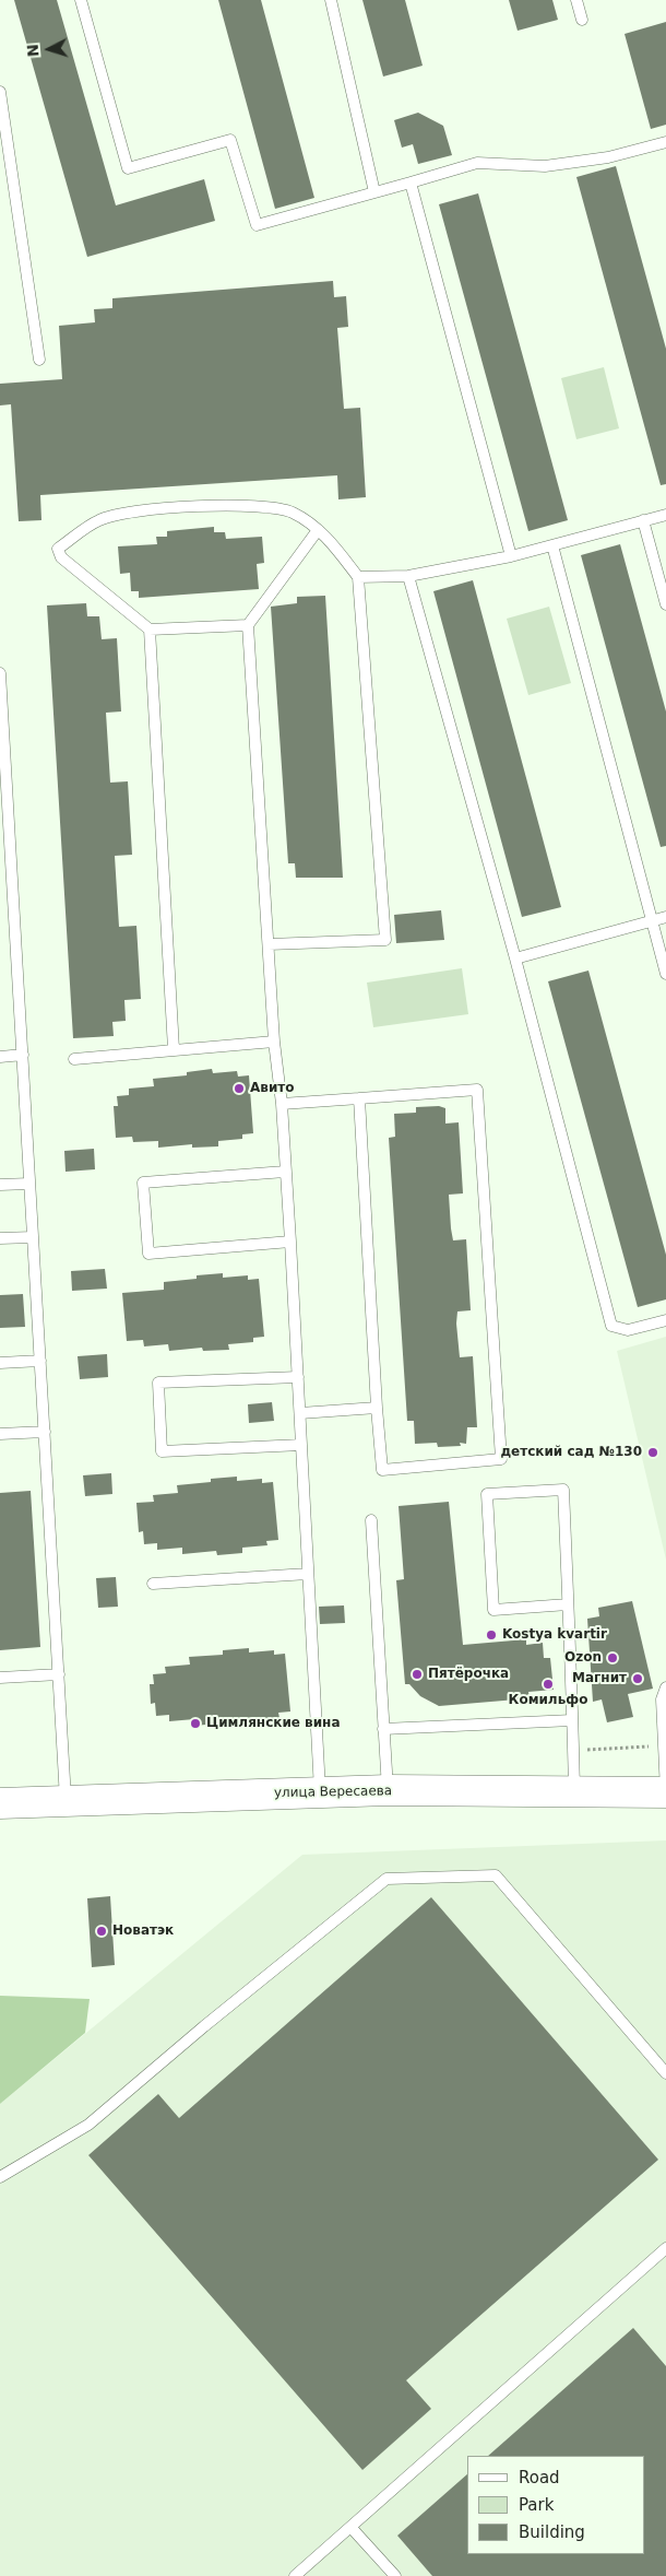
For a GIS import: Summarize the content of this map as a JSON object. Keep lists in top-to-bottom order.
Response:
{
  "streets": {
    "main road": ["улица Вересаева"]
  },
  "places": [
    "Авито",
    "детский сад №130",
    "Kostya kvartir",
    "Ozon",
    "Пятёрочка",
    "Магнит",
    "Комильфо",
    "Цимлянские вина",
    "Новатэк"
  ],
  "legend": ["Road", "Park", "Building"],
  "north": "left"
}
